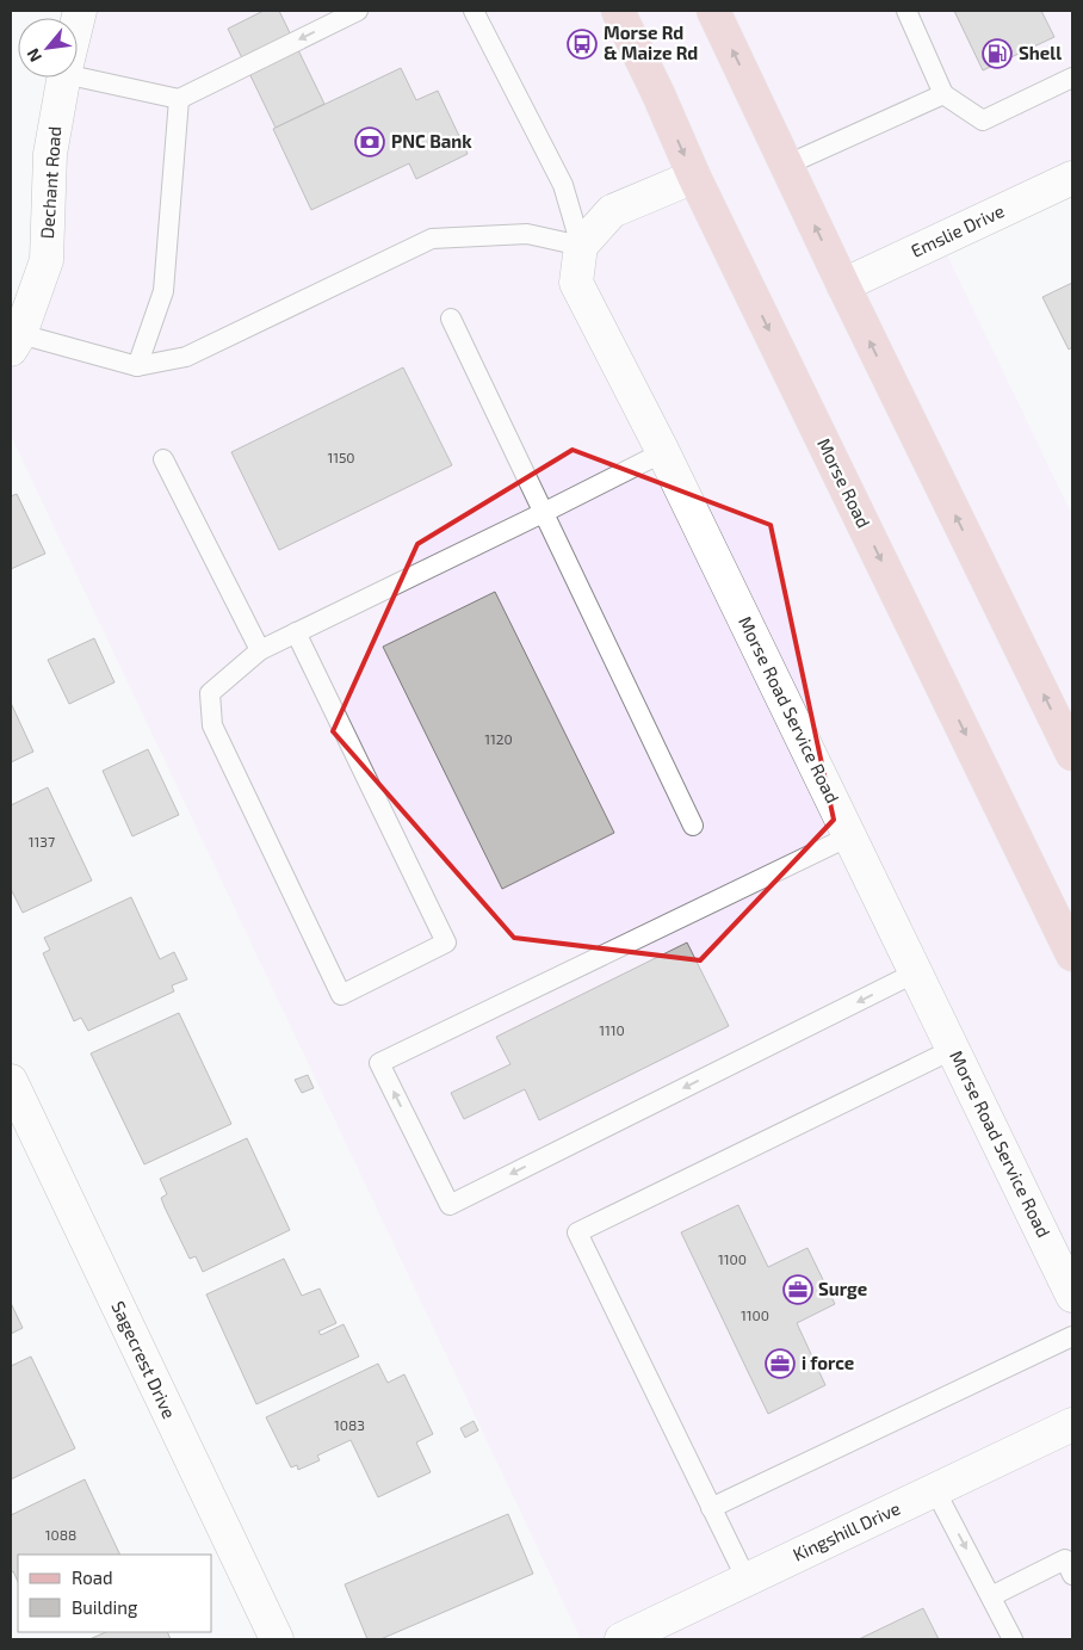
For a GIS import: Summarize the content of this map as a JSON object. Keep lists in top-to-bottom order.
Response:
{
  "streets": {
    "main road": ["Morse Road"],
    "street": [
      "Dechant Road",
      "Emslie Drive",
      "Morse Road Service Road",
      "Sagecrest Drive",
      "Kingshill Drive"
    ]
  },
  "places": {
    "bus stop": ["Morse Rd & Maize Rd"],
    "fuel station": ["Shell"],
    "bank": ["PNC Bank"],
    "office": ["Surge", "i force"]
  },
  "house_numbers": [
    "1150",
    "1120",
    "1137",
    "1110",
    "1100",
    "1100",
    "1083",
    "1088"
  ],
  "legend": ["Road", "Building"],
  "north": "bottom left"
}
